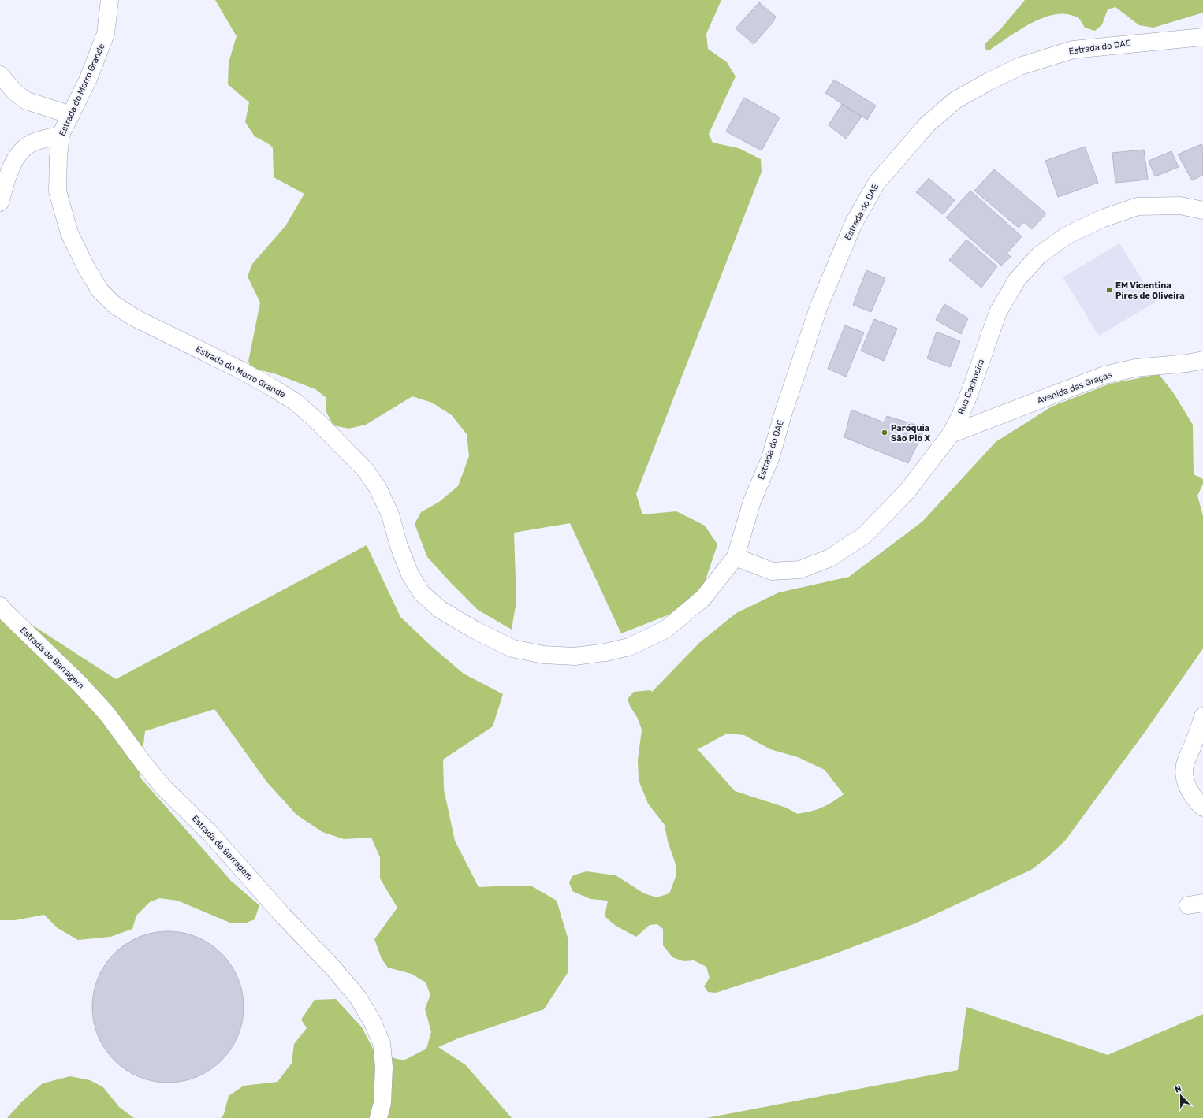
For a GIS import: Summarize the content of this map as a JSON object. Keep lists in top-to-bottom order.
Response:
{
  "streets": {
    "street": [
      "Estrada do DAE",
      "Estrada do Morro Grande",
      "Rua Cachoeira",
      "Avenida das Graças",
      "Estrada da Barragem"
    ]
  },
  "crossings": [
    ["Estrada do DAE", "Estrada do Morro Grande"],
    ["Estrada do DAE", "Rua Cachoeira"],
    ["Estrada do Morro Grande", "Rua Cachoeira"],
    ["Rua Cachoeira", "Avenida das Graças"]
  ],
  "places": ["EM Vicentina Pires de Oliveira", "Paróquia São Pio X"],
  "north": "top"
}
